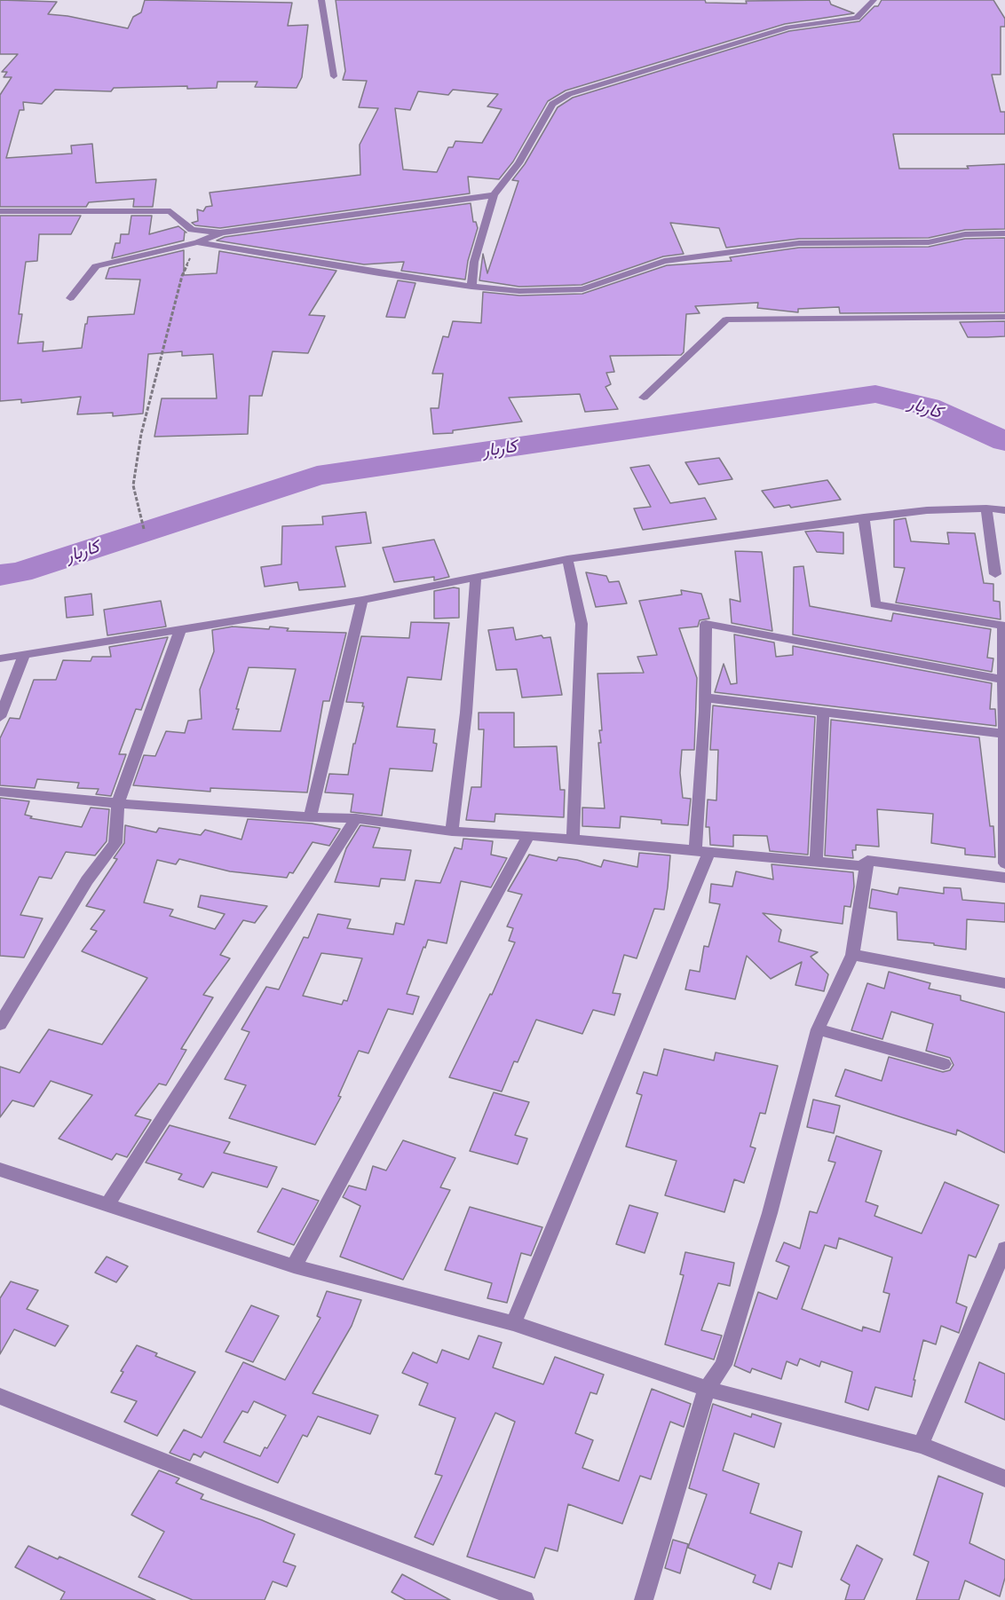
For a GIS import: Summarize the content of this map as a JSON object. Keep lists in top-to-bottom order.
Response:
{
  "water": ["کاربار"]
}
